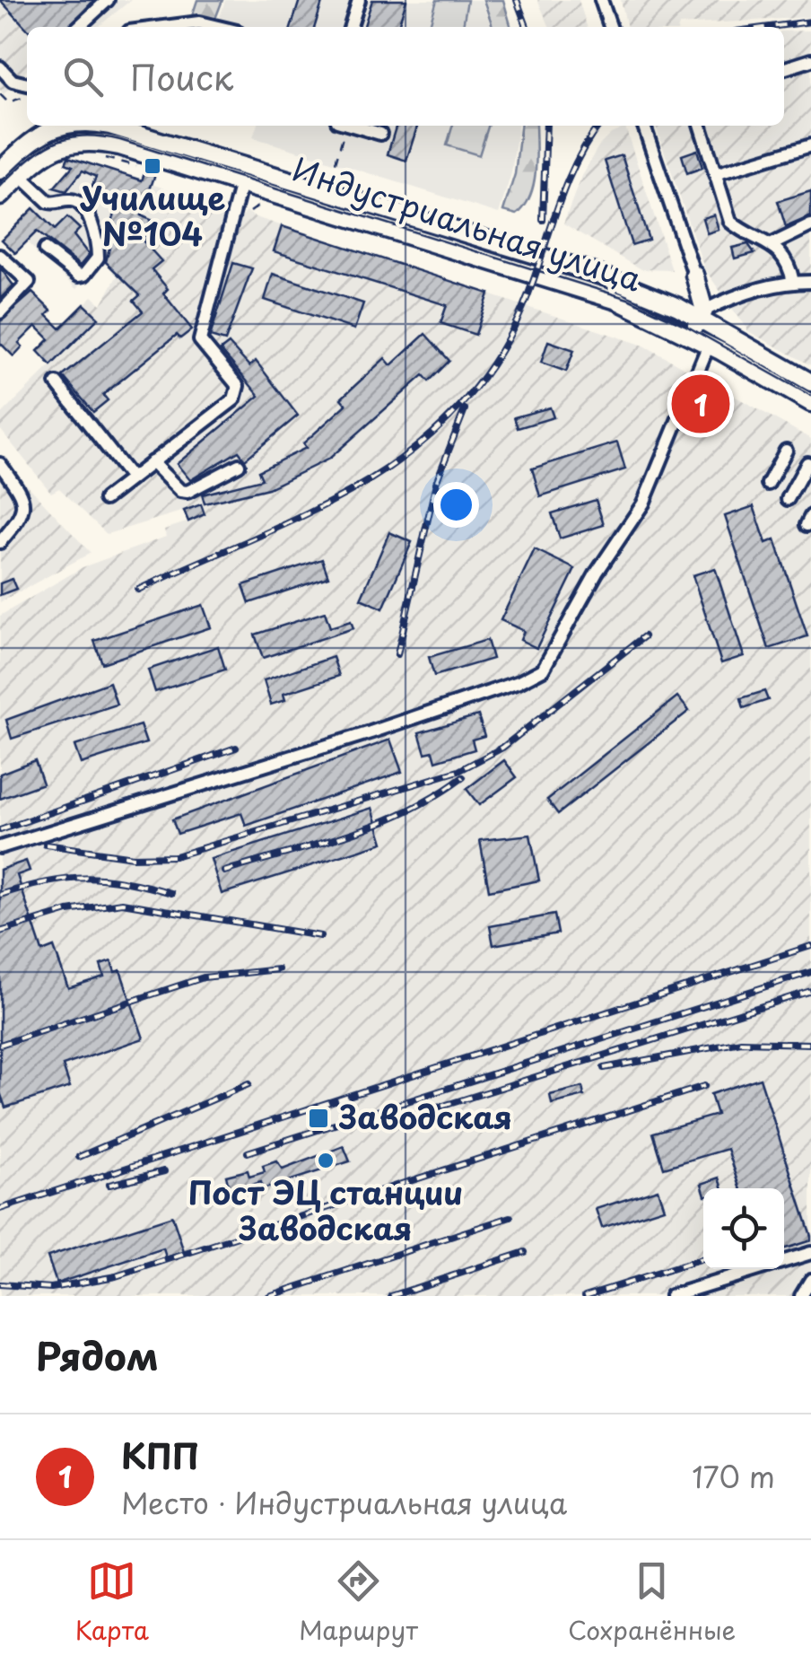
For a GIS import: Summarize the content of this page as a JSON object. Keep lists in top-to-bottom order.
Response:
{
  "streets": {
    "main road": ["Индустриальная улица"]
  },
  "places": {
    "transit": ["Училище №104", "Заводская"],
    "other": ["Пост ЭЦ станции Заводская"]
  },
  "page": {
    "search": "Поиск",
    "pins": "1",
    "heading": "Рядом",
    "list": [
      {
        "mark": "1",
        "name": "КПП",
        "note": "Место · Индустриальная улица",
        "value": "170 m"
      }
    ],
    "nav": ["Карта", "Маршрут", "Сохранённые"]
  }
}
